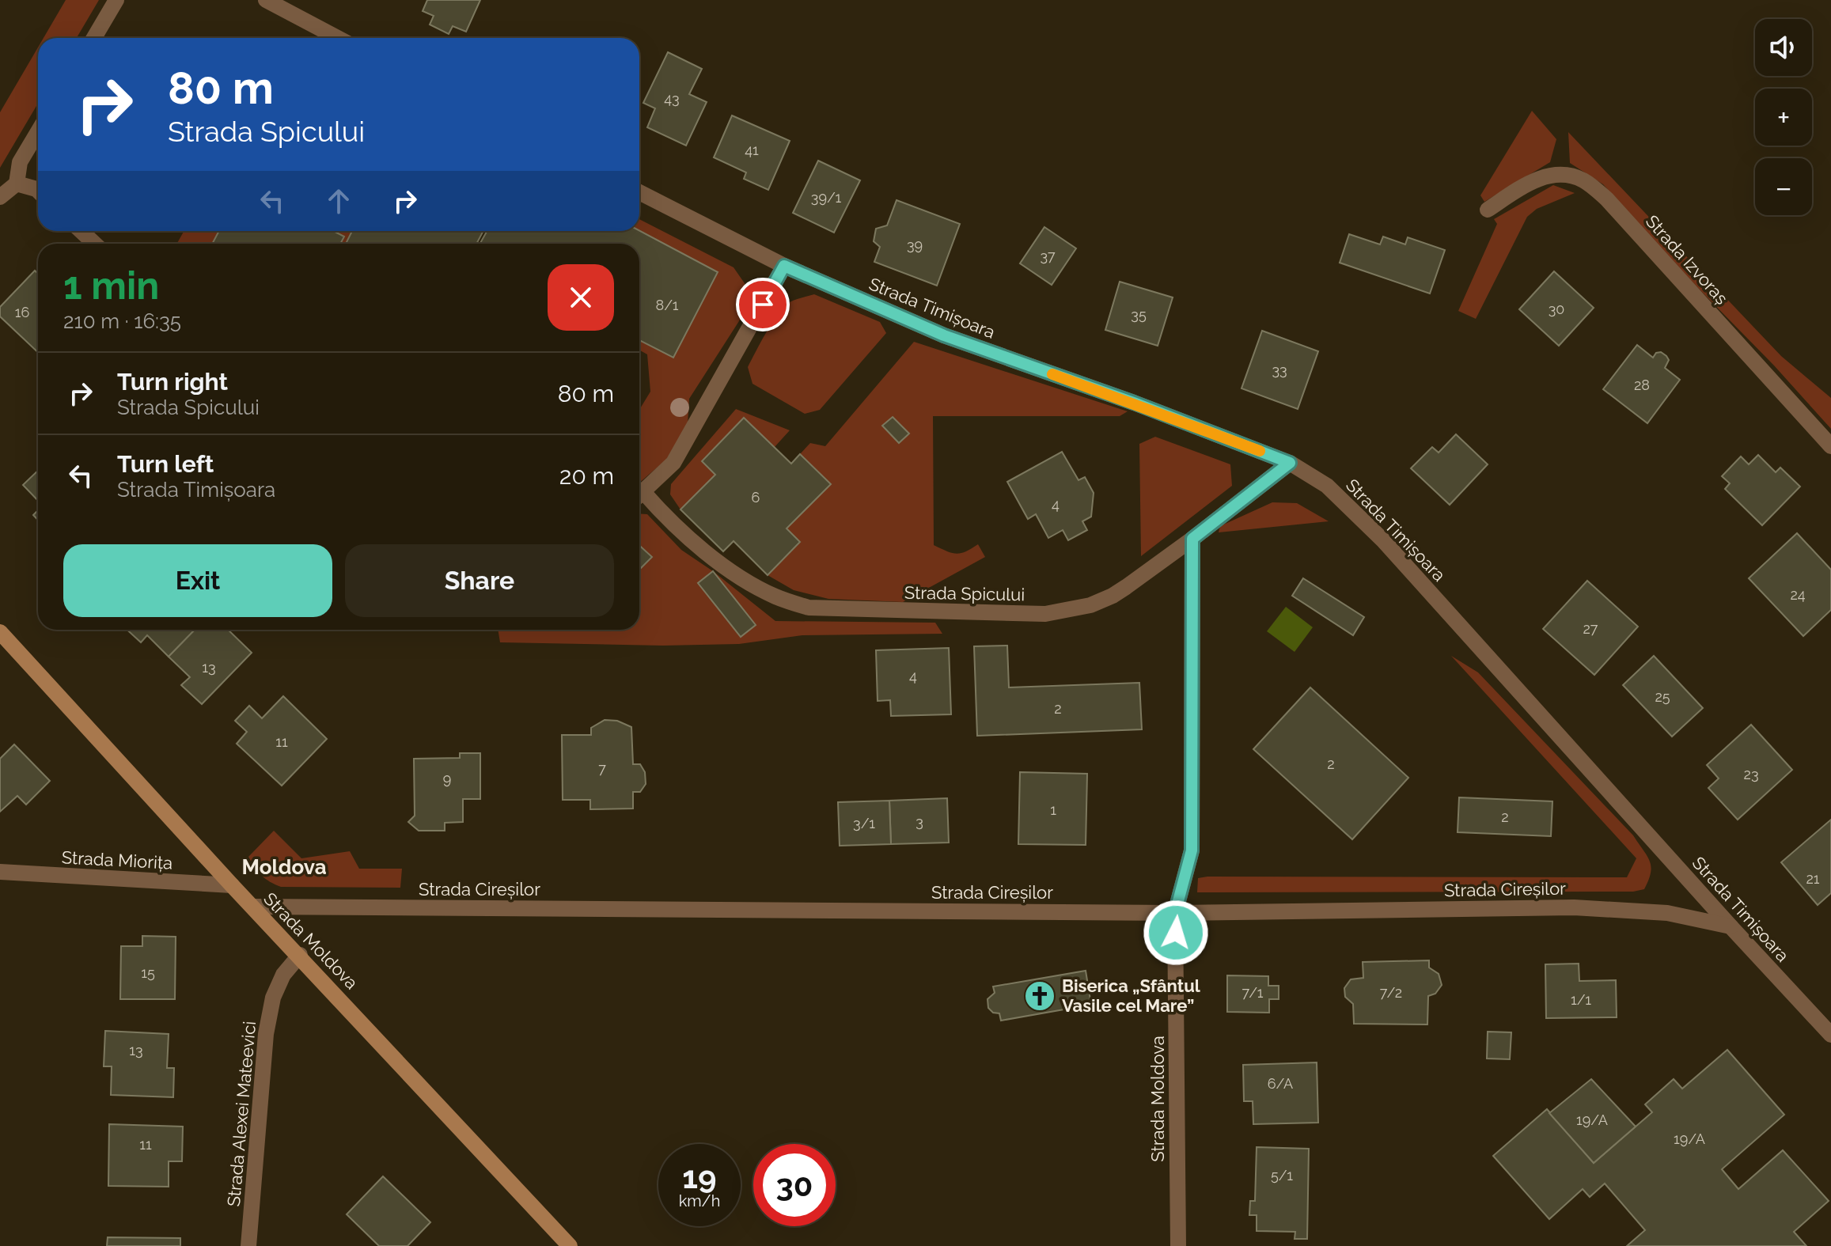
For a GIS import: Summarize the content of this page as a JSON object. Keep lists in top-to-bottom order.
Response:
{
  "streets": {
    "street": [
      "Strada Izvoraș",
      "Strada Timișoara",
      "Strada Spicului",
      "Strada Miorița",
      "Strada Cireșilor",
      "Strada Moldova",
      "Strada Alexei Mateevici"
    ]
  },
  "crossings": [
    ["Strada Timișoara", "Strada Spicului"],
    ["Strada Timișoara", "Strada Cireșilor"],
    ["Strada Spicului", "Strada Moldova"],
    ["Strada Miorița", "Strada Moldova"],
    ["Strada Cireșilor", "Strada Moldova"],
    ["Strada Moldova", "Strada Alexei Mateevici"]
  ],
  "districts": ["Moldova"],
  "places": {
    "church": ["Biserica „Sfântul Vasile cel Mare”"]
  },
  "house_numbers": [
    "43",
    "41",
    "39/1",
    "39",
    "37",
    "8/1",
    "30",
    "16",
    "35",
    "33",
    "28",
    "6",
    "4",
    "24",
    "27",
    "13",
    "4",
    "25",
    "2",
    "11",
    "2",
    "7",
    "23",
    "9",
    "1",
    "2",
    "3",
    "3/1",
    "21",
    "15",
    "7/1",
    "7/2",
    "1/1",
    "13",
    "6/A",
    "19/A",
    "19/A",
    "11",
    "5/1"
  ],
  "page": {
    "map_buttons": ["+", "−"],
    "turn": ["80 m", "Strada Spicului"],
    "heading": ["1 min", "210 m · 16:35"],
    "list": [
      {
        "name": "Turn right",
        "note": "Strada Spicului",
        "value": "80 m"
      },
      {
        "name": "Turn left",
        "note": "Strada Timișoara",
        "value": "20 m"
      }
    ],
    "buttons": ["Exit", "Share"],
    "speed": "19 km/h",
    "limit": "30"
  }
}
